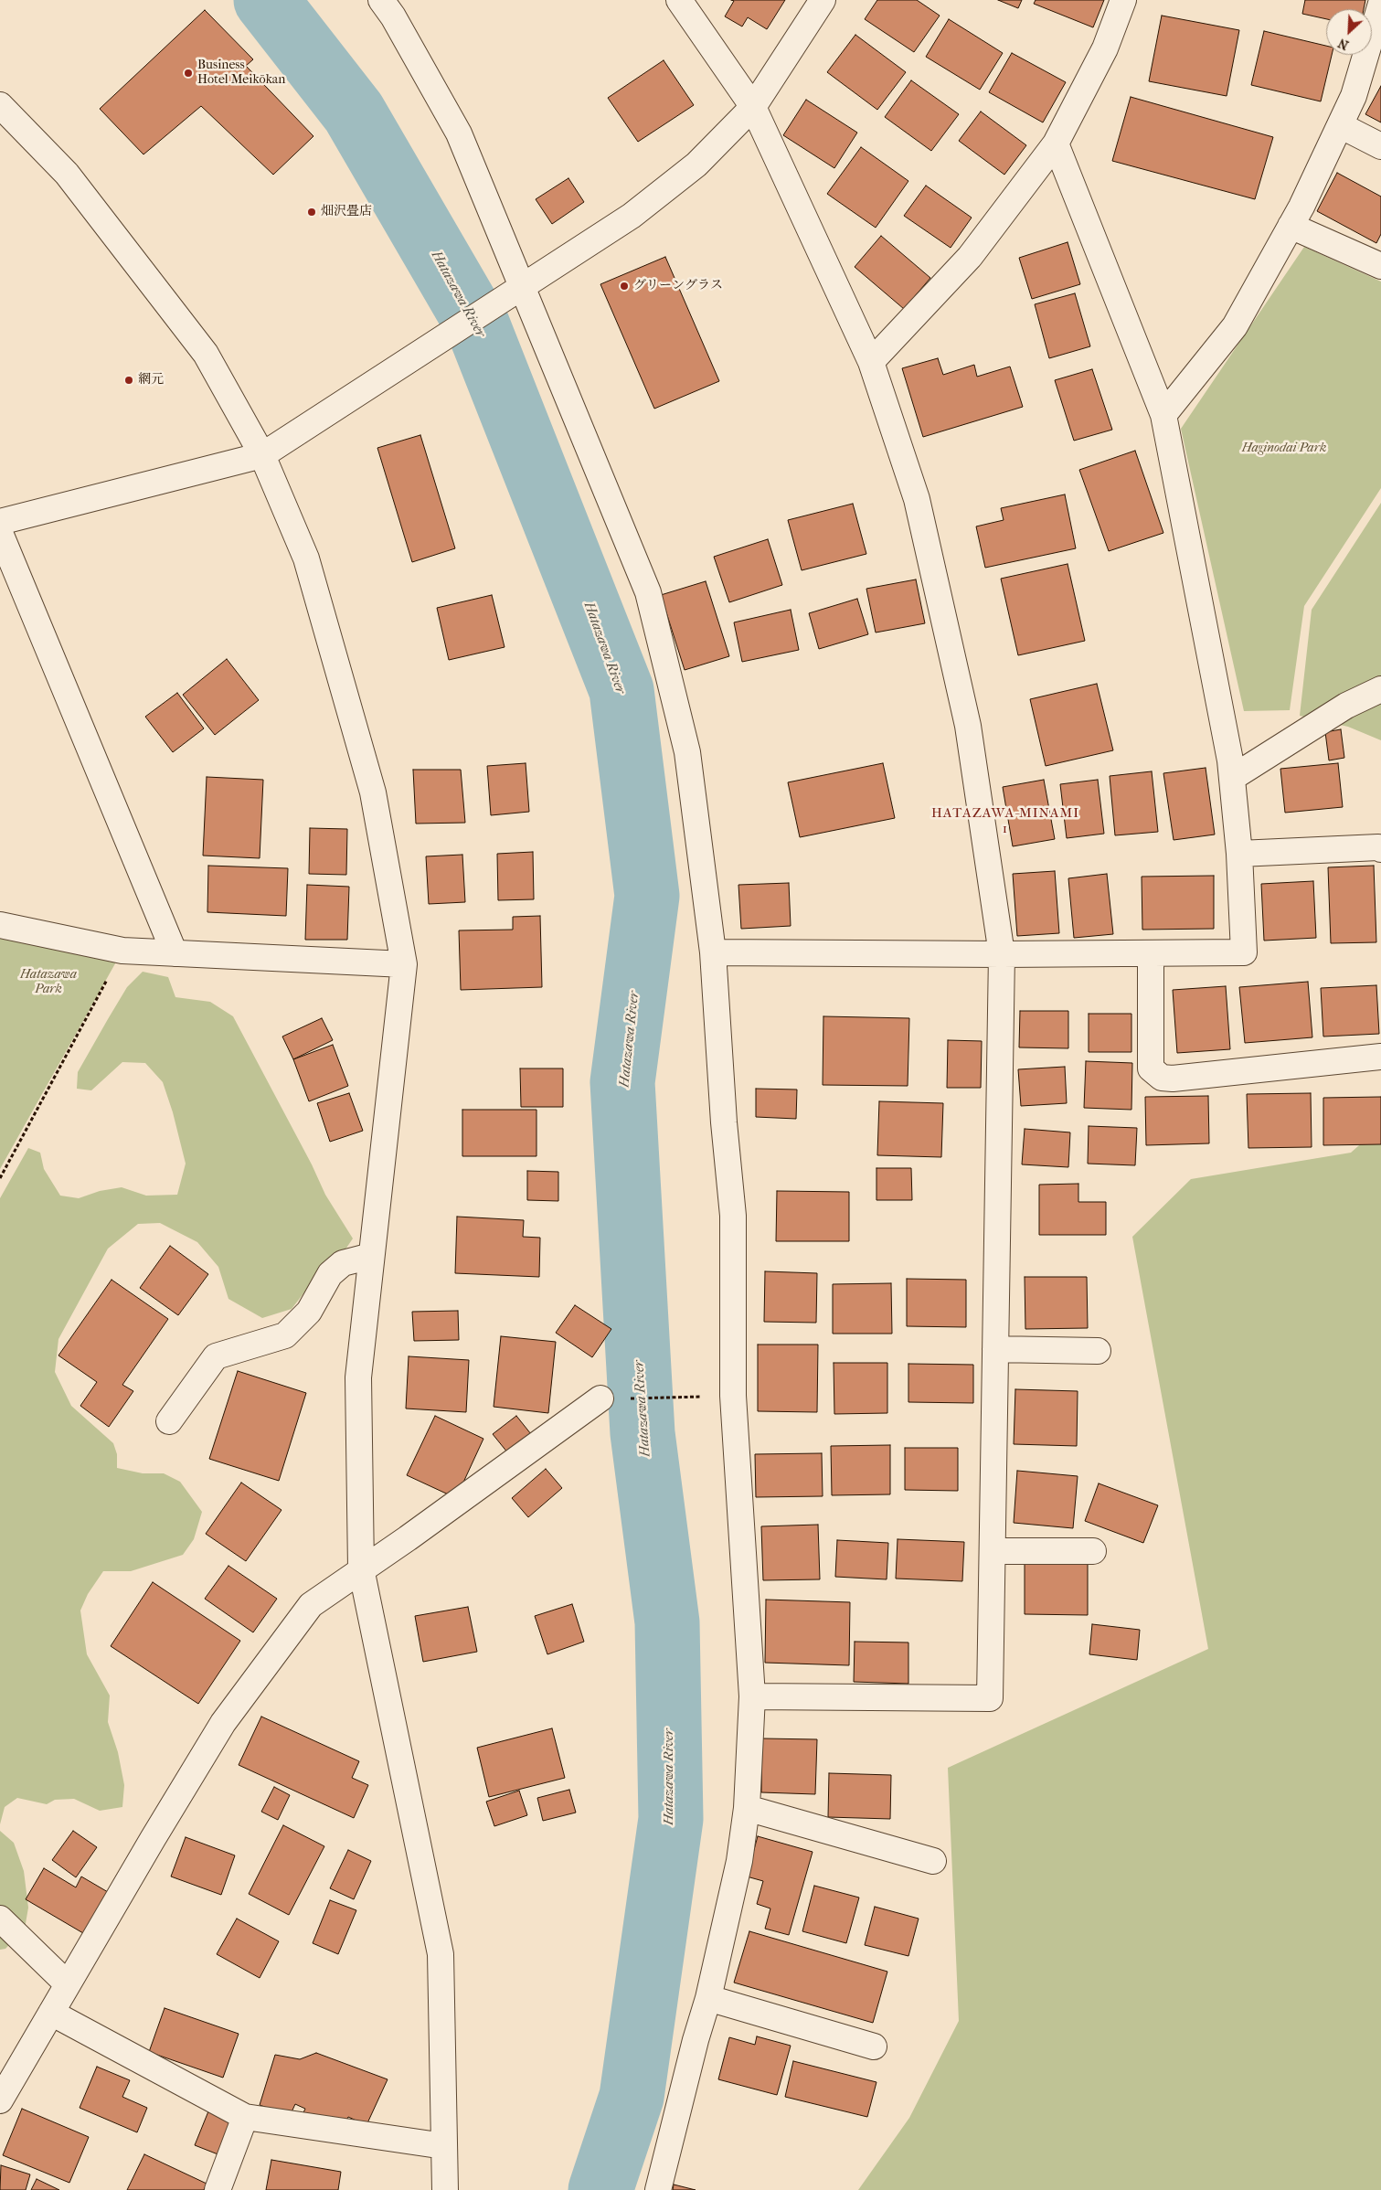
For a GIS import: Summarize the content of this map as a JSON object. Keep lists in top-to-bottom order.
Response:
{
  "districts": ["HATAZAWA-MINAMI 1"],
  "water": ["Hatazawa River"],
  "parks": ["Haginodai Park", "Hatazawa Park"],
  "places": [
    "Business Hotel Meikōkan",
    "畑沢畳店",
    "グリーングラス",
    "網元"
  ],
  "north": "bottom left"
}
